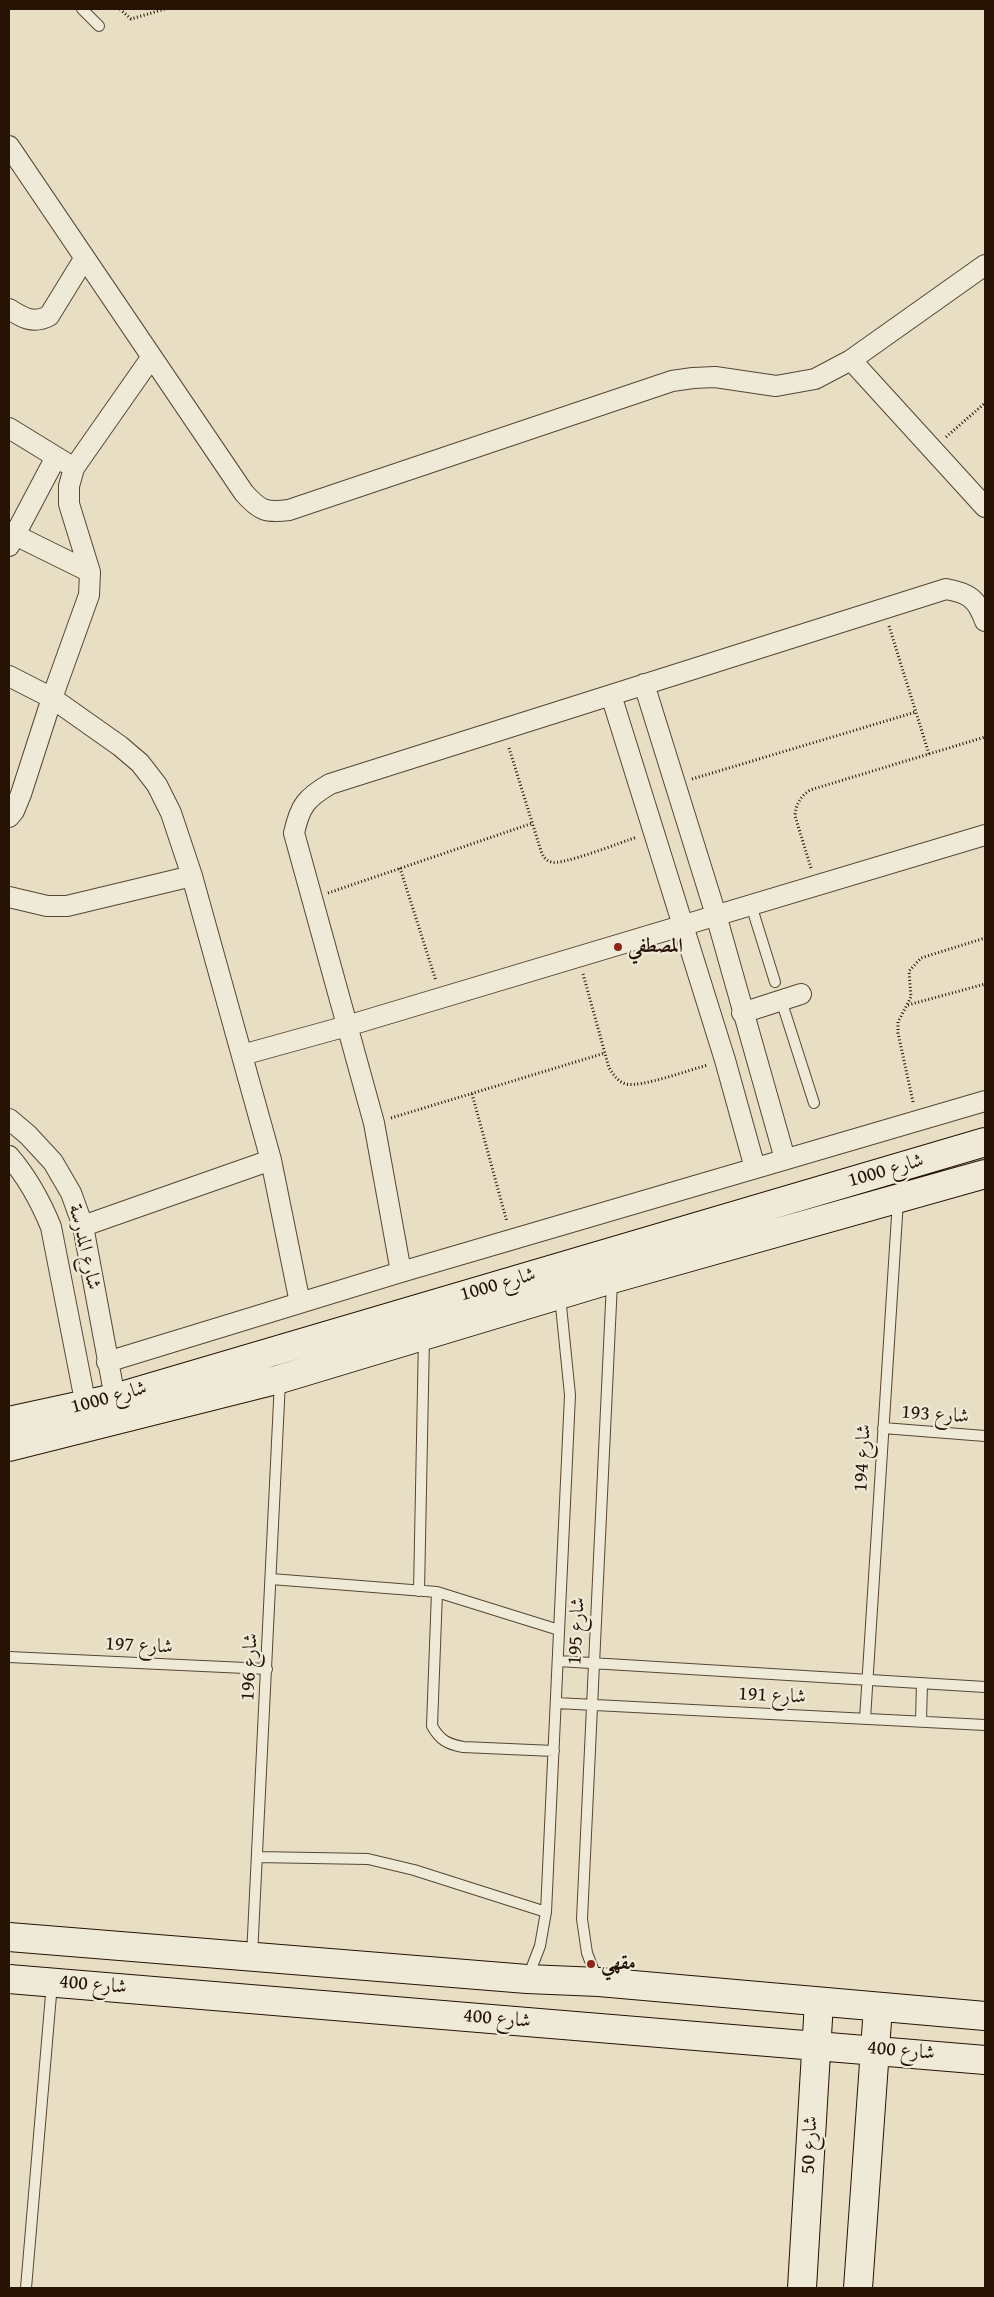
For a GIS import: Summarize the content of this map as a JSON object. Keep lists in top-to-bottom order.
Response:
{
  "streets": {
    "street": [
      "شارع 1000",
      "شارع المدرسة",
      "شارع 400",
      "شارع 50"
    ],
    "lane": [
      "شارع 193",
      "شارع 194",
      "شارع 195",
      "شارع 197",
      "شارع 196",
      "شارع 191"
    ]
  },
  "crossings": [
    ["شارع 1000", "شارع المدرسة"],
    ["شارع 1000", "شارع 194"],
    ["شارع 1000", "شارع 195"],
    ["شارع 1000", "شارع 196"],
    ["شارع 193", "شارع 194"],
    ["شارع 194", "شارع 191"],
    ["شارع 195", "شارع 191"],
    ["شارع 195", "شارع 400"],
    ["شارع 197", "شارع 196"],
    ["شارع 196", "شارع 400"],
    ["شارع 400", "شارع 50"]
  ],
  "places": ["المصطفي", "مقهي"]
}
